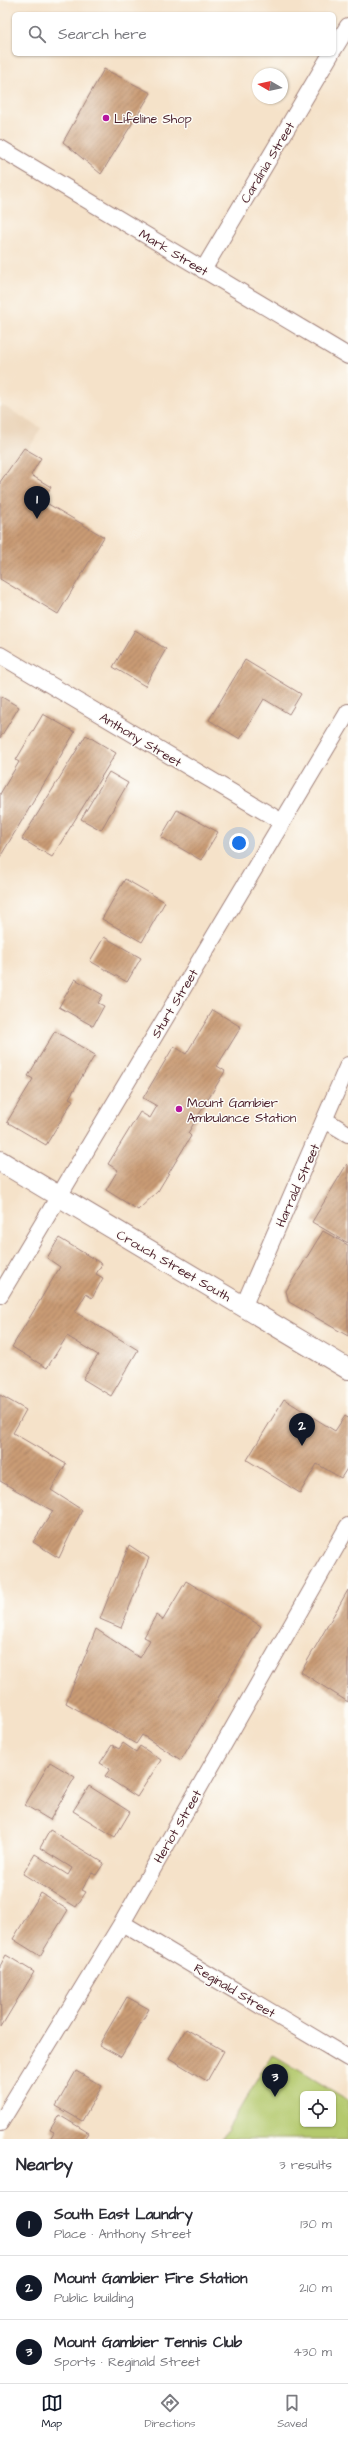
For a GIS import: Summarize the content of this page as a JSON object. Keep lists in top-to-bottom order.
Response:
{
  "streets": {
    "street": [
      "Cardinia Street",
      "Mark Street",
      "Anthony Street",
      "Sturt Street",
      "Harrald Street",
      "Crouch Street South",
      "Heriot Street",
      "Reginald Street"
    ]
  },
  "crossings": [
    ["Cardinia Street", "Mark Street"],
    ["Anthony Street", "Sturt Street"],
    ["Sturt Street", "Crouch Street South"],
    ["Harrald Street", "Crouch Street South"],
    ["Heriot Street", "Reginald Street"]
  ],
  "places": ["Lifeline Shop", "Mount Gambier Ambulance Station"],
  "north": "left",
  "page": {
    "search": "Search here",
    "pins": ["1", "2", "3"],
    "heading": ["Nearby", "3 results"],
    "list": [
      {
        "mark": "1",
        "name": "South East Laundry",
        "note": "Place · Anthony Street",
        "value": "130 m"
      },
      {
        "mark": "2",
        "name": "Mount Gambier Fire Station",
        "note": "Public building",
        "value": "210 m"
      },
      {
        "mark": "3",
        "name": "Mount Gambier Tennis Club",
        "note": "Sports · Reginald Street",
        "value": "430 m"
      }
    ],
    "nav": ["Map", "Directions", "Saved"]
  }
}
